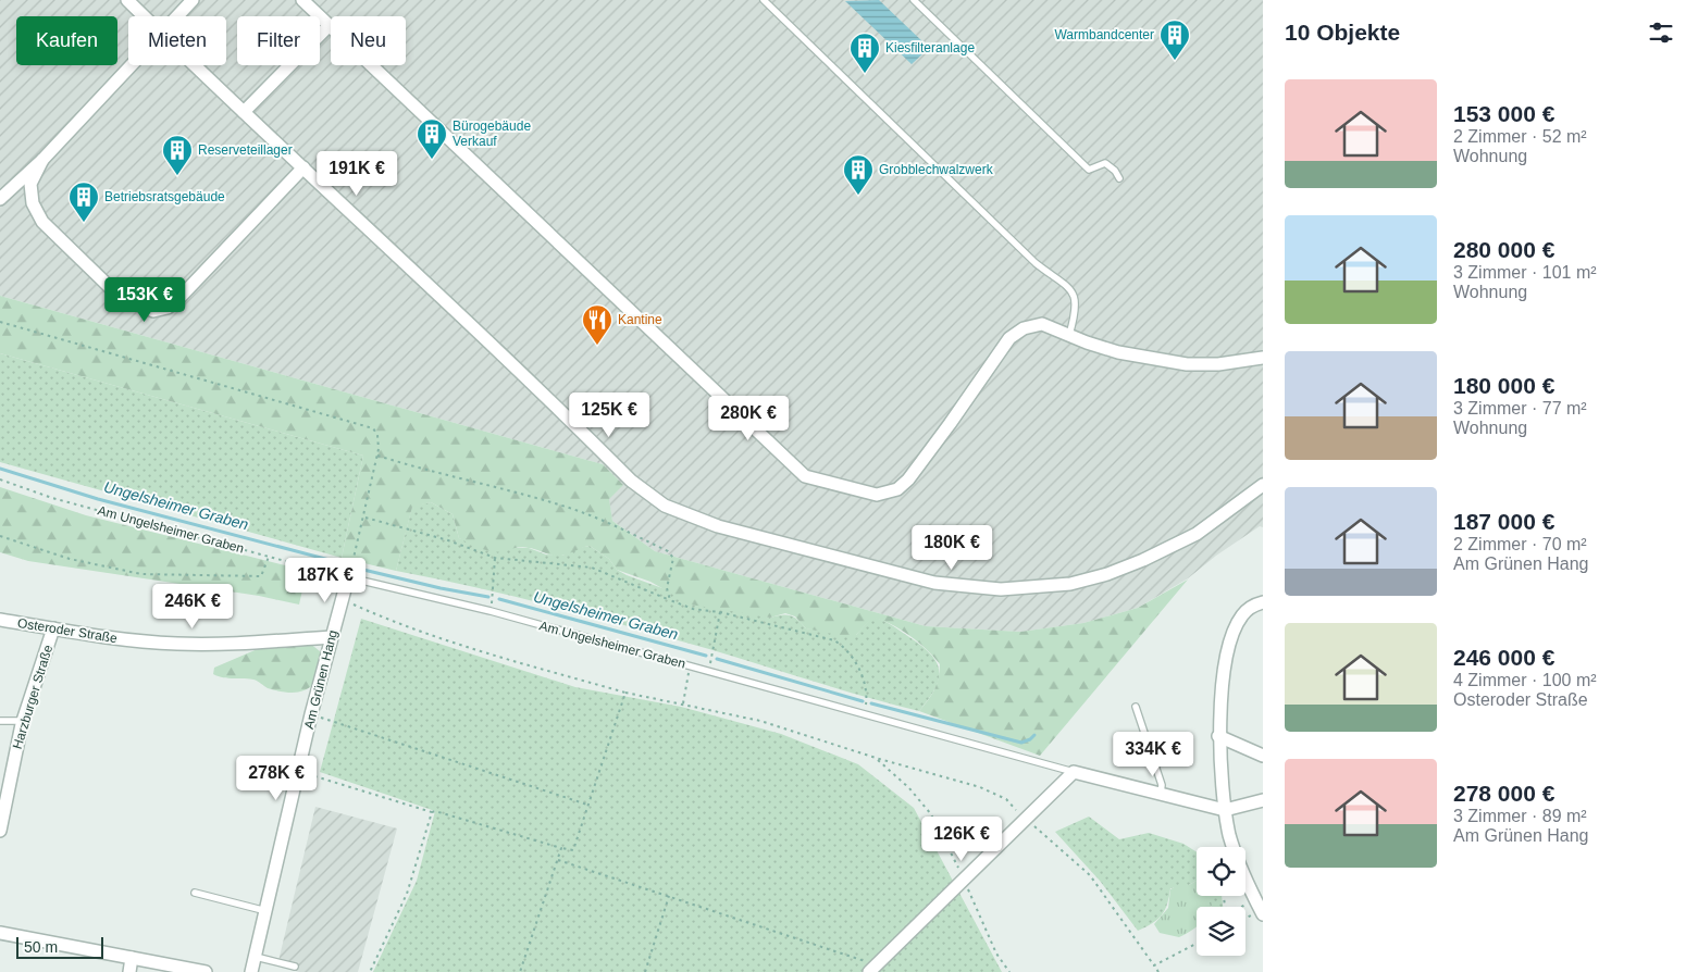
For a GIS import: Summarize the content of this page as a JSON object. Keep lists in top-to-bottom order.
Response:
{
  "streets": {
    "street": [
      "Am Ungelsheimer Graben",
      "Osteroder Straße",
      "Am Grünen Hang",
      "Harzburger Straße"
    ]
  },
  "crossings": [
    ["Am Ungelsheimer Graben", "Am Grünen Hang"],
    ["Osteroder Straße", "Am Grünen Hang"],
    ["Osteroder Straße", "Harzburger Straße"]
  ],
  "water": ["Ungelsheimer Graben"],
  "places": {
    "building": [
      "Warmbandcenter",
      "Kiesfilteranlage",
      "Bürogebäude Verkauf",
      "Reserveteillager",
      "Grobblechwalzwerk",
      "Betriebsratsgebäude"
    ],
    "restaurant": ["Kantine"]
  },
  "scale_bar": "50 m",
  "page": {
    "heading": "10 Objekte",
    "chip": [
      "Kaufen",
      "Mieten",
      "Filter",
      "Neu"
    ],
    "list": [
      {
        "name": "153 000 €",
        "note": "2 Zimmer · 52 m² · Wohnung"
      },
      {
        "name": "280 000 €",
        "note": "3 Zimmer · 101 m² · Wohnung"
      },
      {
        "name": "180 000 €",
        "note": "3 Zimmer · 77 m² · Wohnung"
      },
      {
        "name": "187 000 €",
        "note": "2 Zimmer · 70 m² · Am Grünen Hang"
      },
      {
        "name": "246 000 €",
        "note": "4 Zimmer · 100 m² · Osteroder Straße"
      },
      {
        "name": "278 000 €",
        "note": "3 Zimmer · 89 m² · Am Grünen Hang"
      }
    ],
    "price": [
      "191K €",
      "153K €",
      "125K €",
      "280K €",
      "180K €",
      "187K €",
      "246K €",
      "334K €",
      "278K €",
      "126K €"
    ],
    "scale": "50 m"
  }
}
